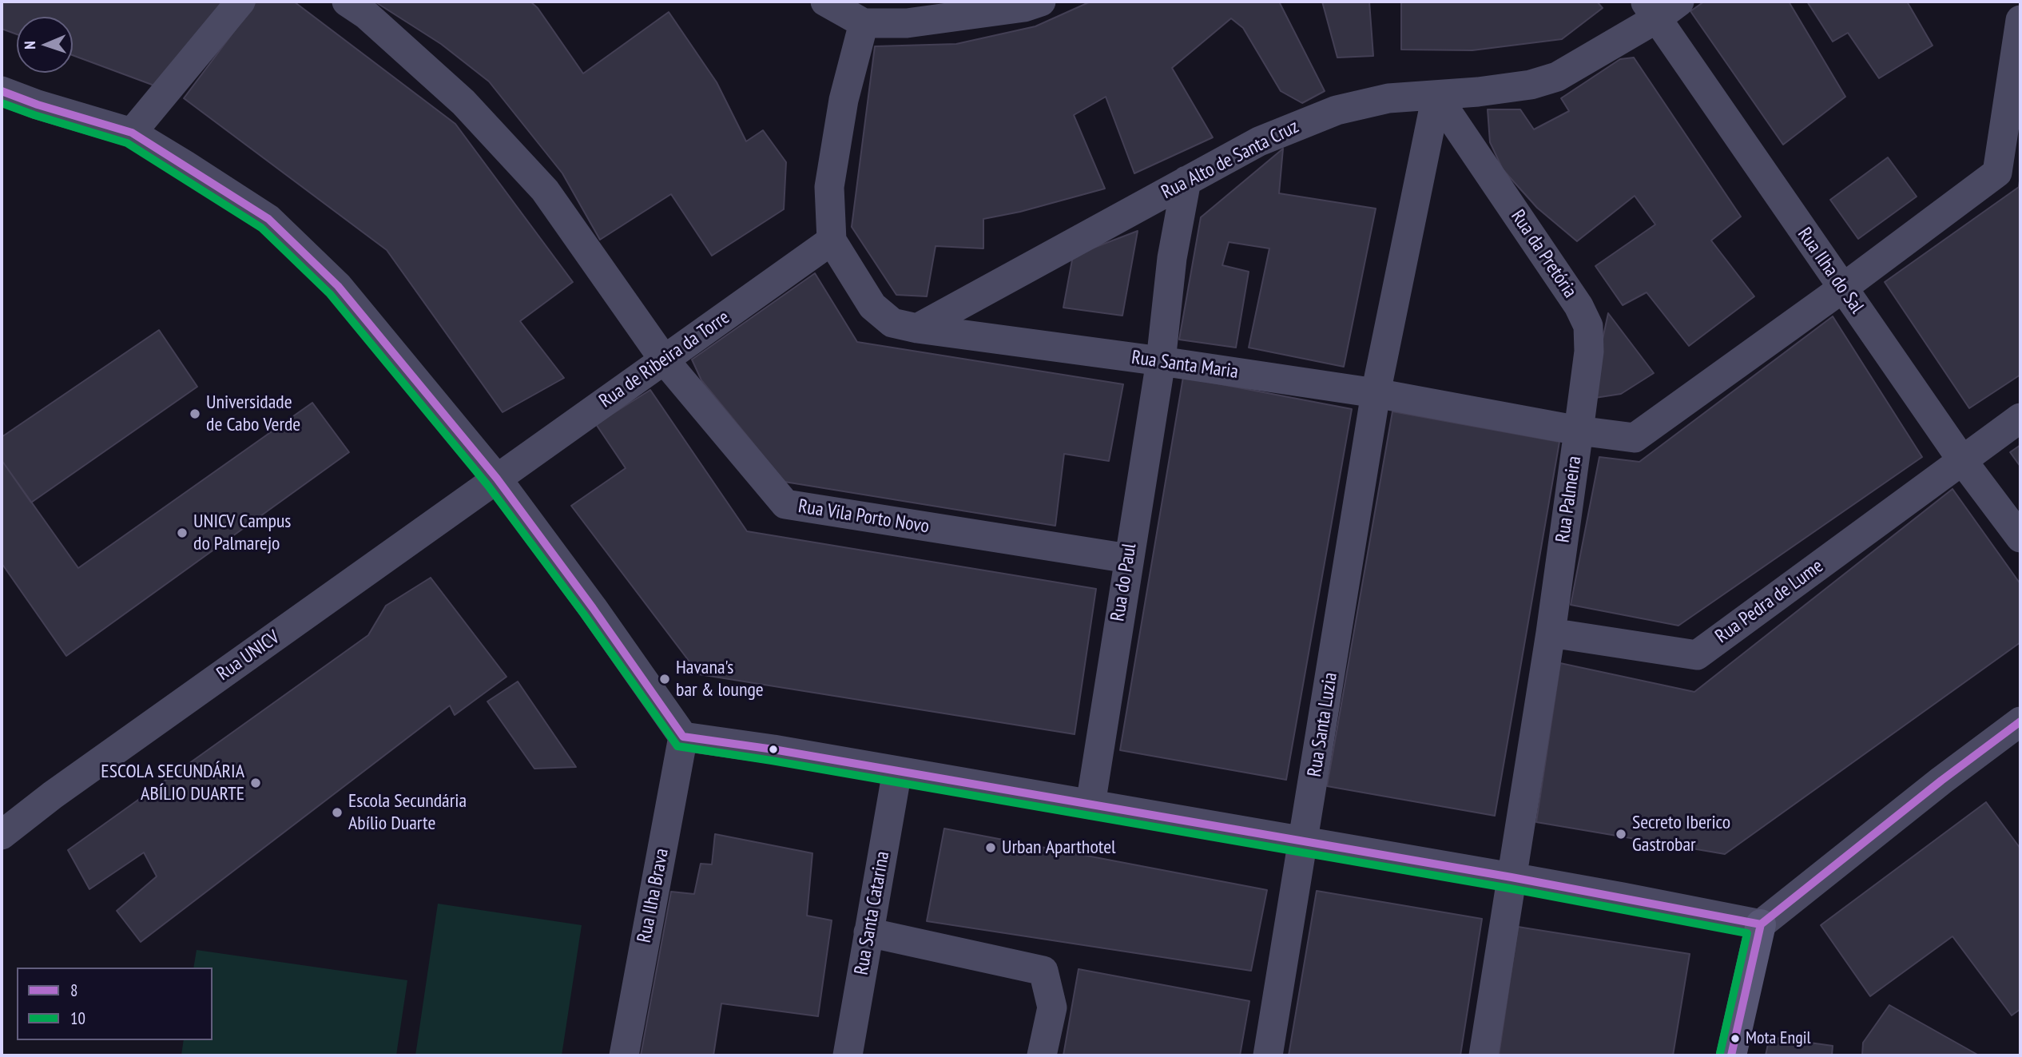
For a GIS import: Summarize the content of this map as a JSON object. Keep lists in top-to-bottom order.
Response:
{
  "streets": {
    "street": [
      "Rua Alto de Santa Cruz",
      "Rua da Pretória",
      "Rua Ilha do Sal",
      "Rua de Ribeira da Torre",
      "Rua Santa Maria",
      "Rua Palmeira",
      "Rua Vila Porto Novo",
      "Rua do Paul",
      "Rua Pedra de Lume",
      "Rua UNICV",
      "Rua Santa Luzia",
      "Rua Ilha Brava",
      "Rua Santa Catarina"
    ]
  },
  "crossings": [
    ["Rua Alto de Santa Cruz", "Rua da Pretória"],
    ["Rua Alto de Santa Cruz", "Rua Ilha do Sal"],
    ["Rua Alto de Santa Cruz", "Rua Santa Maria"],
    ["Rua Alto de Santa Cruz", "Rua do Paul"],
    ["Rua Alto de Santa Cruz", "Rua Santa Luzia"],
    ["Rua da Pretória", "Rua Santa Maria"],
    ["Rua da Pretória", "Rua Palmeira"],
    ["Rua da Pretória", "Rua Santa Luzia"],
    ["Rua Ilha do Sal", "Rua Palmeira"],
    ["Rua Ilha do Sal", "Rua Pedra de Lume"],
    ["Rua de Ribeira da Torre", "Rua Santa Maria"],
    ["Rua de Ribeira da Torre", "Rua Vila Porto Novo"],
    ["Rua de Ribeira da Torre", "Rua UNICV"],
    ["Rua Santa Maria", "Rua Palmeira"],
    ["Rua Santa Maria", "Rua do Paul"],
    ["Rua Santa Maria", "Rua Santa Luzia"],
    ["Rua Palmeira", "Rua Pedra de Lume"],
    ["Rua Vila Porto Novo", "Rua do Paul"]
  ],
  "places": [
    "Universidade de Cabo Verde",
    "UNICV Campus do Palmarejo",
    "Havana's bar & lounge",
    "ESCOLA SECUNDÁRIA ABÍLIO DUARTE",
    "Escola Secundária Abílio Duarte",
    "Secreto Iberico Gastrobar",
    "Urban Aparthotel",
    "Mota Engil"
  ],
  "lines": ["transit line 8", "transit line 10"],
  "legend": ["8", "10"],
  "north": "left"
}
